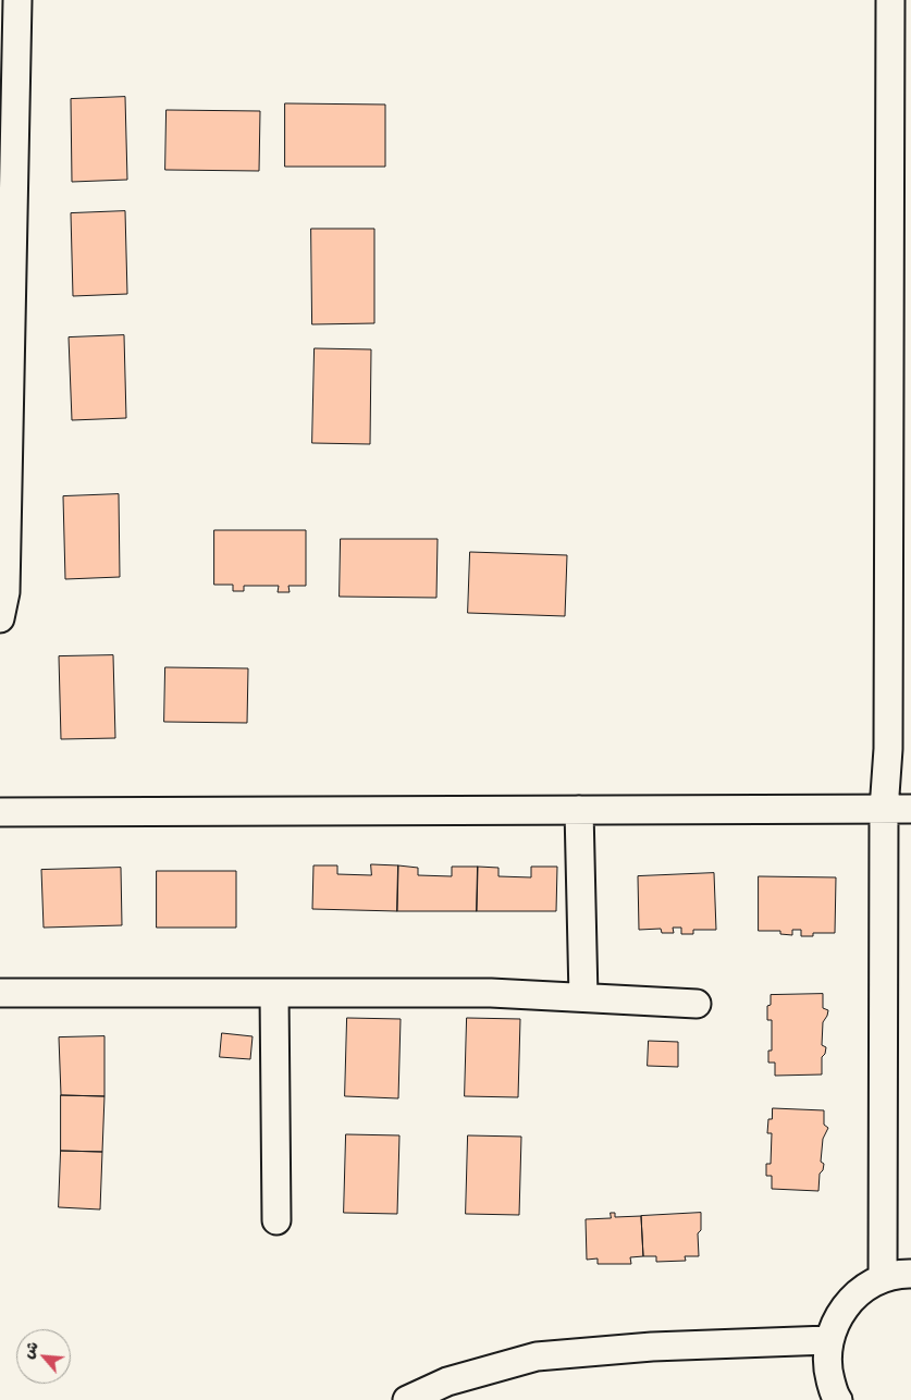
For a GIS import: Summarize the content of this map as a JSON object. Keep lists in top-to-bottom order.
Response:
{
  "north": "top left"
}
